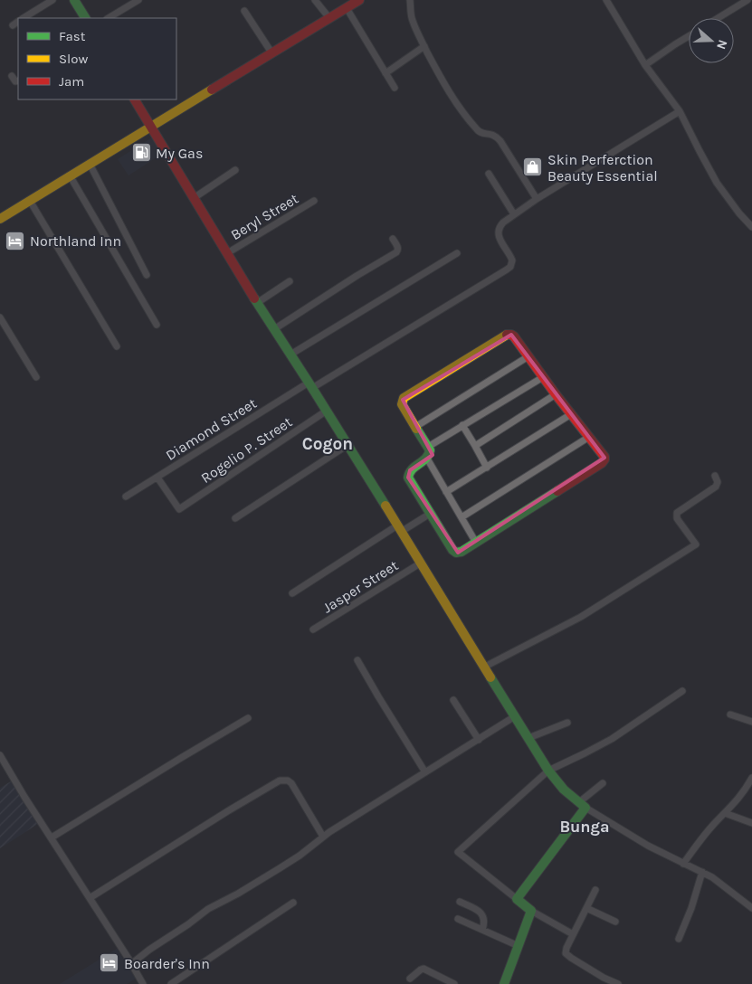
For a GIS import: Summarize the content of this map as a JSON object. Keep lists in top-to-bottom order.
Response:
{
  "streets": {
    "street": [
      "Beryl Street",
      "Diamond Street",
      "Rogelio P. Street",
      "Jasper Street"
    ]
  },
  "crossings": [
    ["Diamond Street", "Rogelio P. Street"]
  ],
  "districts": ["Cogon", "Bunga"],
  "places": {
    "fuel station": ["My Gas"],
    "shop": ["Skin Perferction Beauty Essential"],
    "hotel": ["Northland Inn", "Boarder's Inn"]
  },
  "legend": ["Fast", "Slow", "Jam"],
  "north": "right"
}
